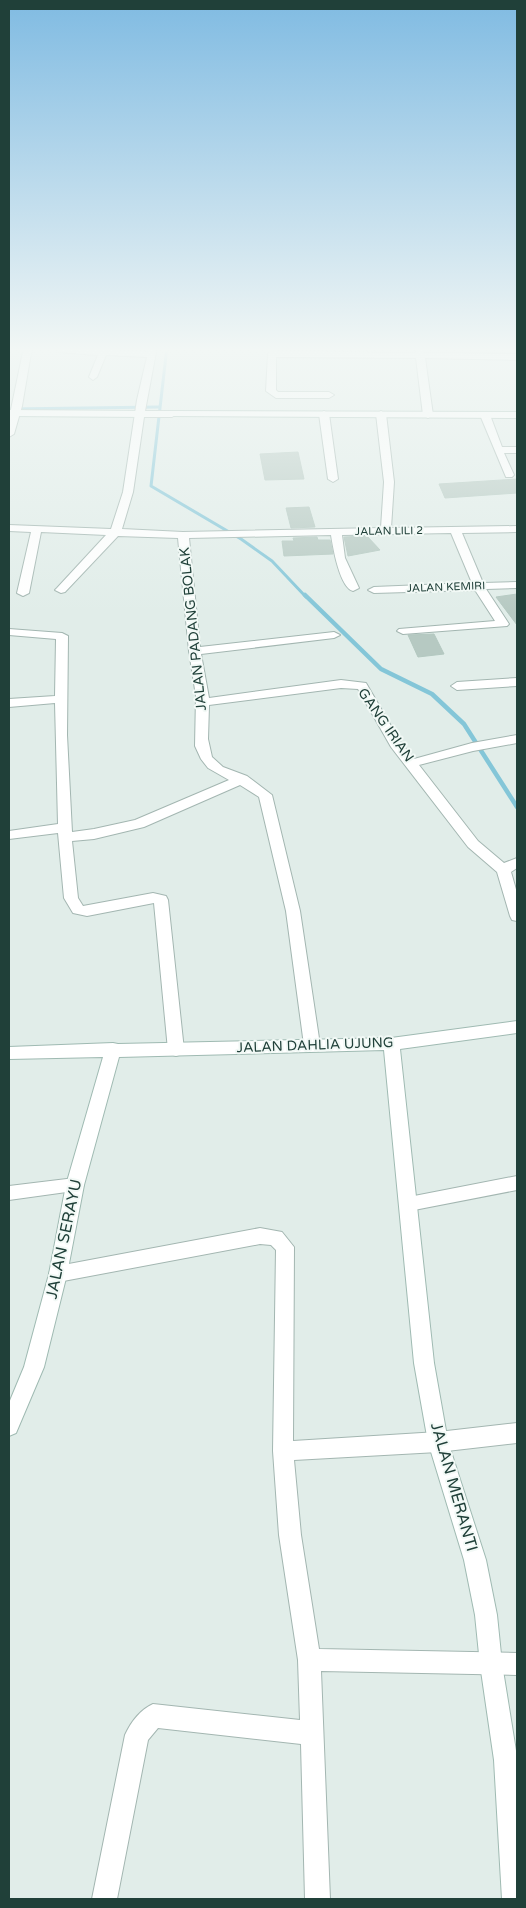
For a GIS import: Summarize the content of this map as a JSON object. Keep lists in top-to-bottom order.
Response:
{
  "streets": {
    "street": [
      "JALAN LILI 2",
      "JALAN KEMIRI",
      "JALAN PADANG BOLAK",
      "GANG IRIAN",
      "JALAN DAHLIA UJUNG",
      "JALAN SERAYU",
      "JALAN MERANTI"
    ]
  },
  "crossings": [
    ["JALAN LILI 2", "JALAN PADANG BOLAK"],
    ["JALAN PADANG BOLAK", "GANG IRIAN"],
    ["JALAN PADANG BOLAK", "JALAN DAHLIA UJUNG"],
    ["JALAN DAHLIA UJUNG", "JALAN SERAYU"],
    ["JALAN DAHLIA UJUNG", "JALAN MERANTI"]
  ]
}
